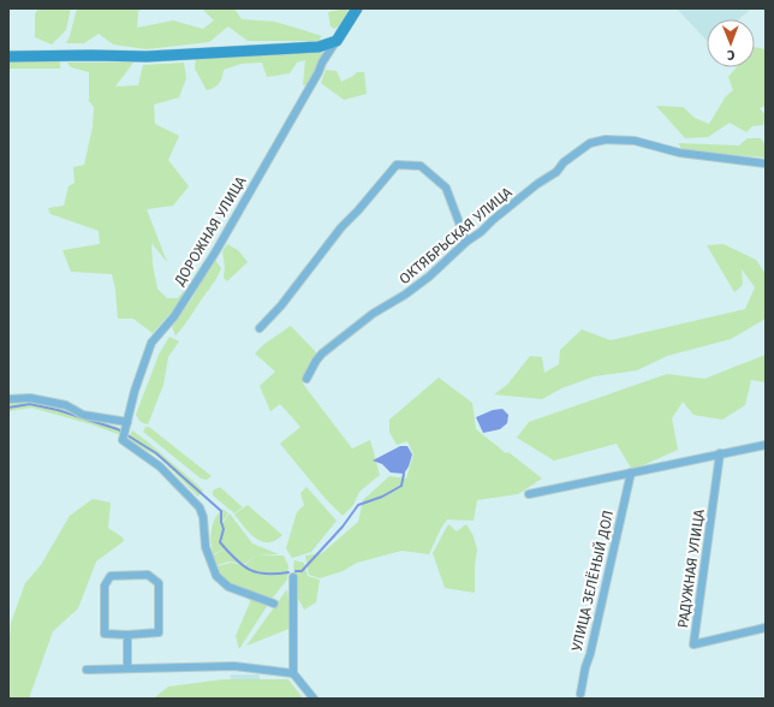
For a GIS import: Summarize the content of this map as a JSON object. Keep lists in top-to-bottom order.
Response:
{
  "streets": {
    "street": [
      "ДОРОЖНАЯ УЛИЦА",
      "ОКТЯБРЬСКАЯ УЛИЦА",
      "РАДУЖНАЯ УЛИЦА",
      "УЛИЦА ЗЕЛЁНЫЙ ДОЛ"
    ]
  },
  "north": "bottom"
}
